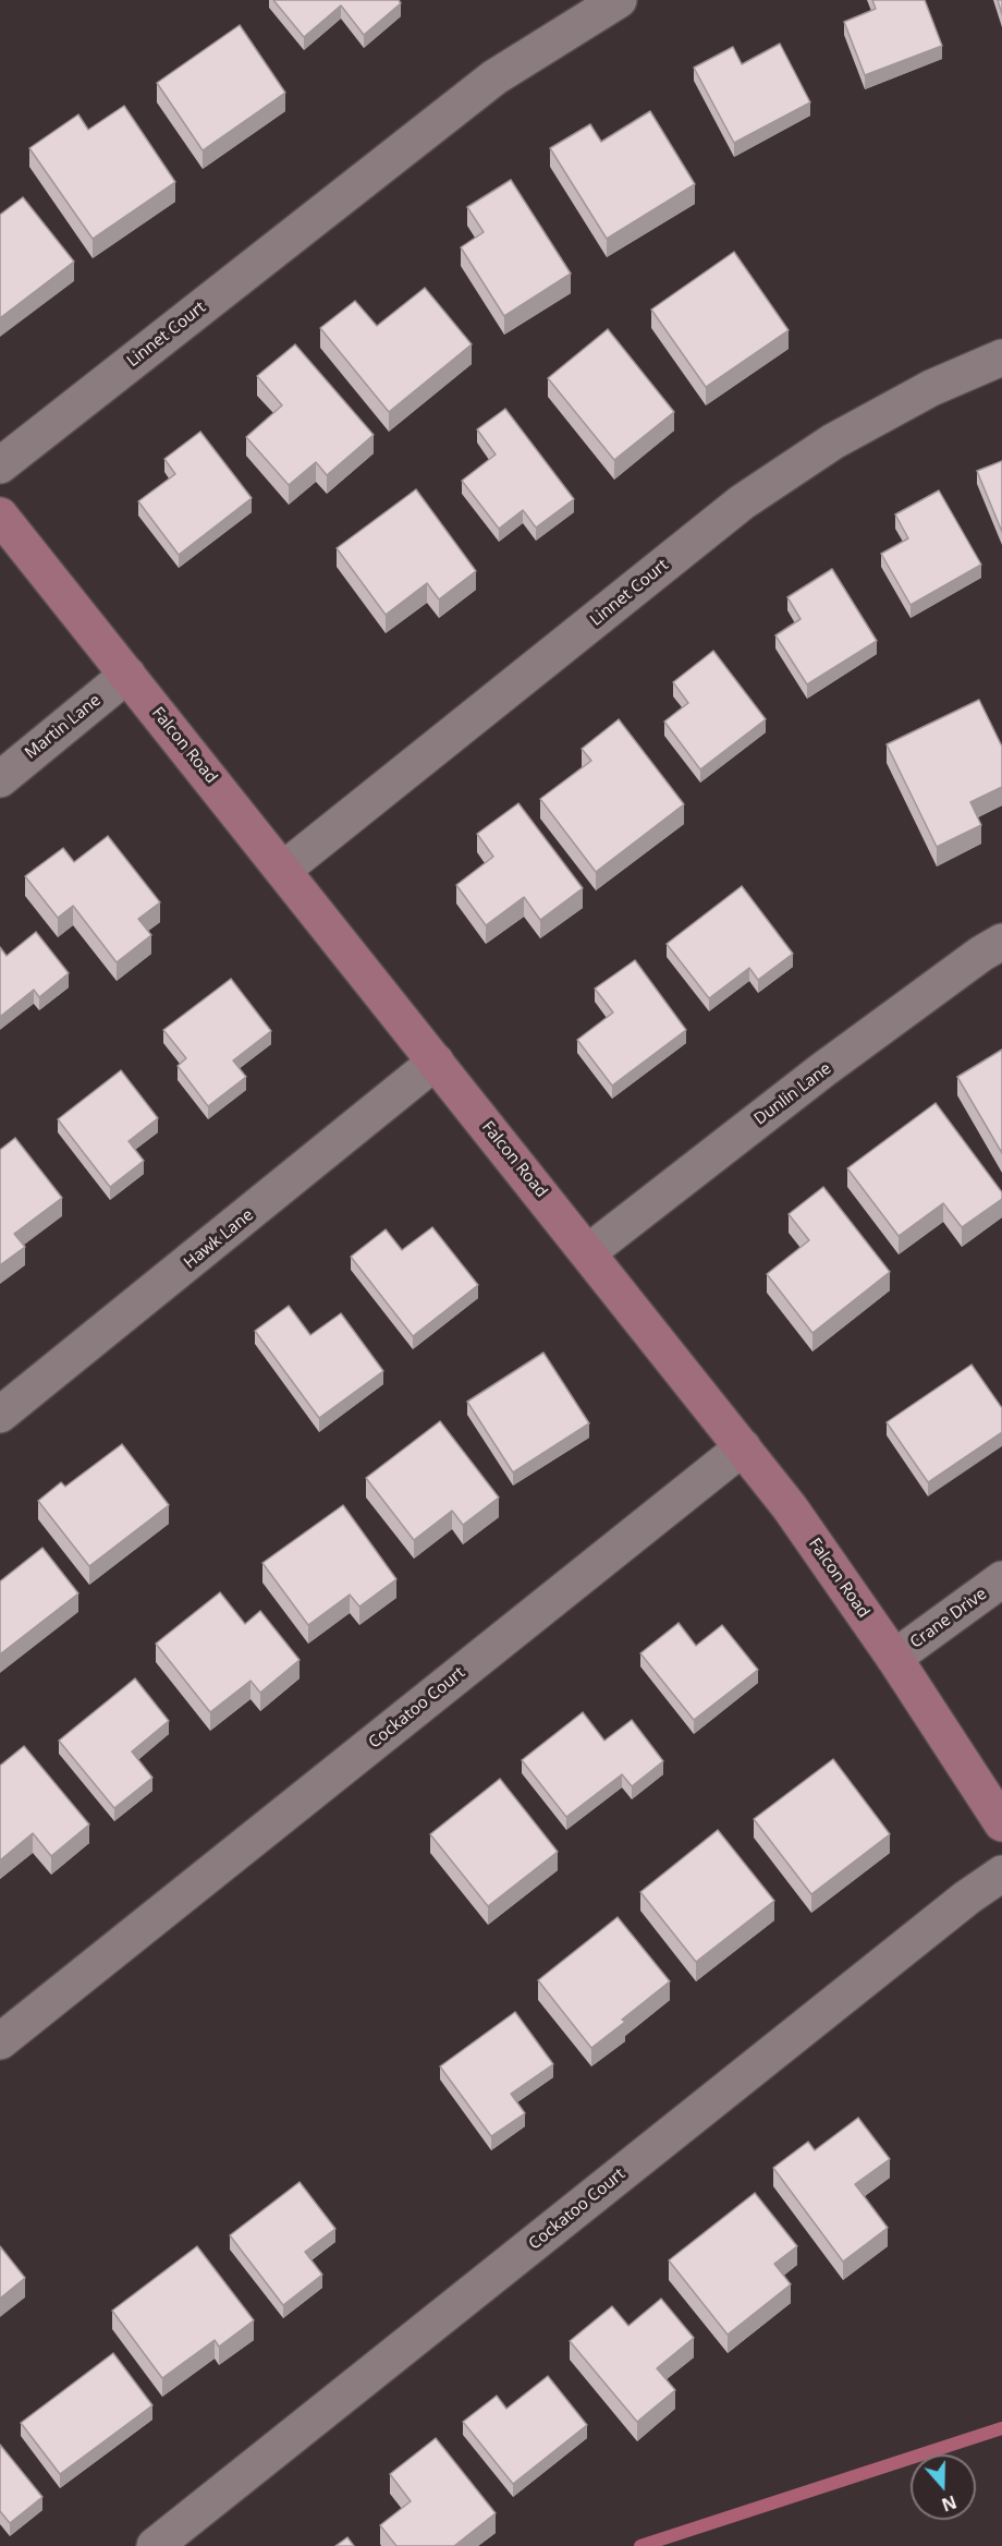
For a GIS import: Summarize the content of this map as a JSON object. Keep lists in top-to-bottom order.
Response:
{
  "streets": {
    "street": [
      "Linnet Court",
      "Martin Lane",
      "Falcon Road",
      "Dunlin Lane",
      "Hawk Lane",
      "Crane Drive",
      "Cockatoo Court"
    ]
  },
  "crossings": [
    ["Linnet Court", "Falcon Road"],
    ["Martin Lane", "Falcon Road"],
    ["Falcon Road", "Dunlin Lane"],
    ["Falcon Road", "Hawk Lane"],
    ["Falcon Road", "Crane Drive"],
    ["Falcon Road", "Cockatoo Court"]
  ],
  "north": "bottom"
}
